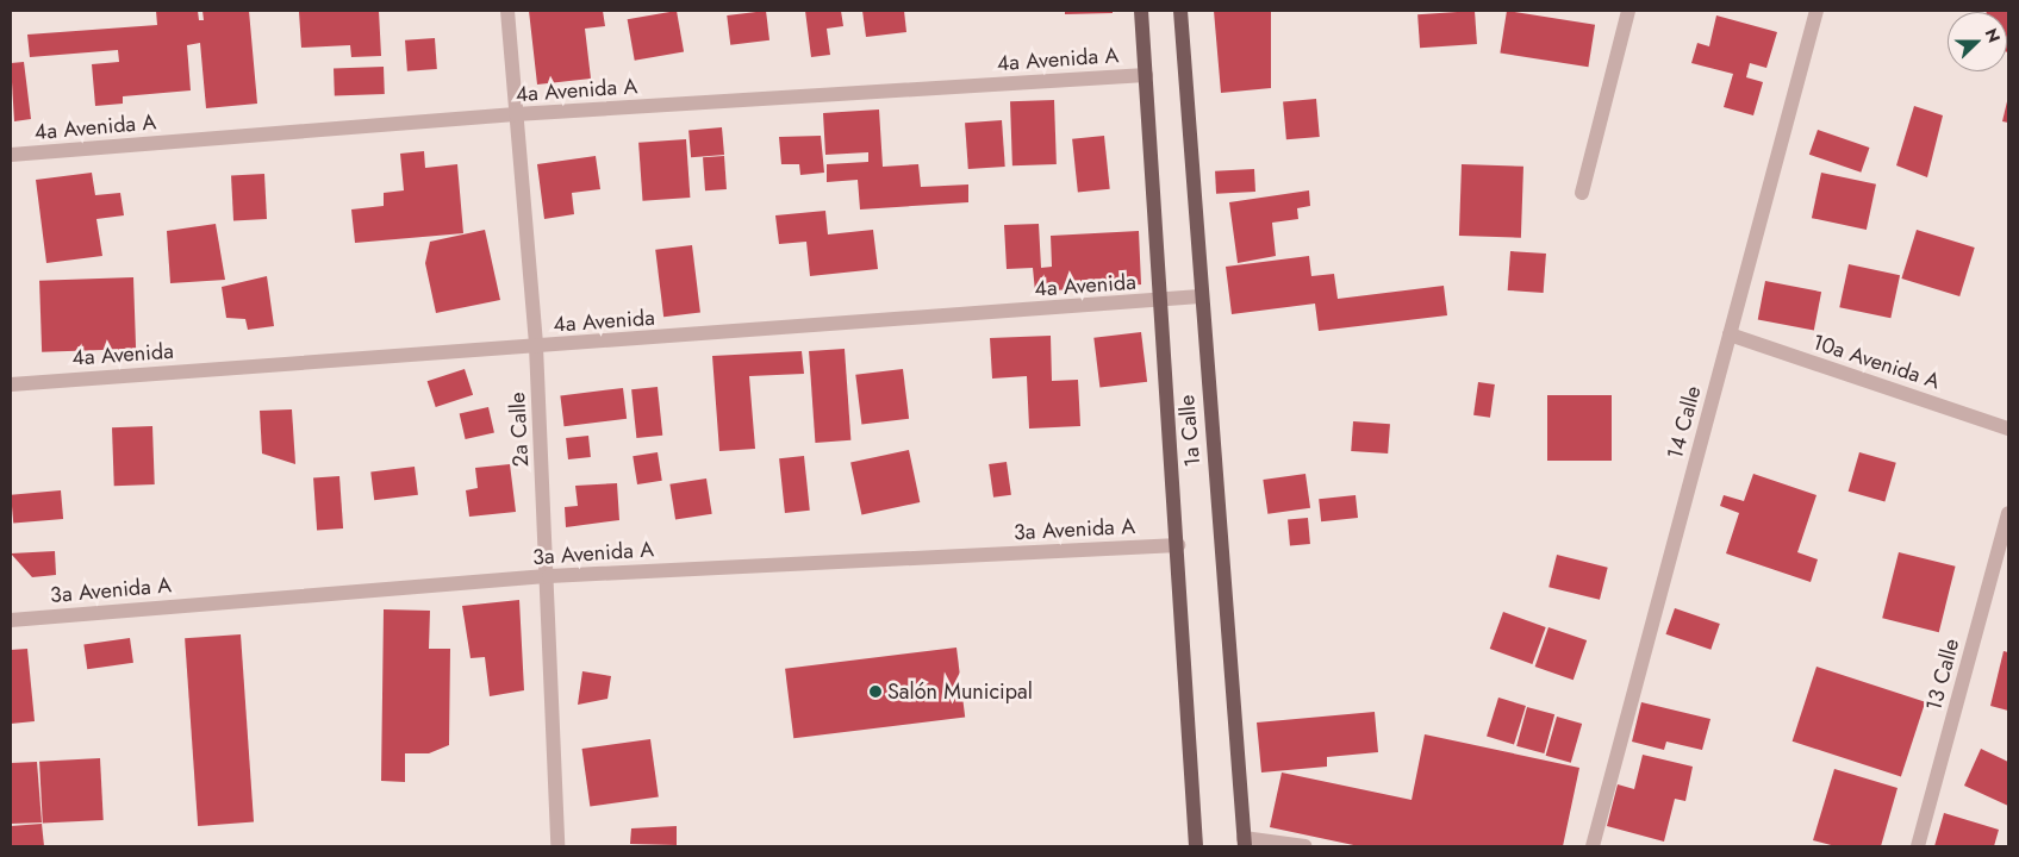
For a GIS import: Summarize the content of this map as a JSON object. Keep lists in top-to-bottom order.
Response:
{
  "streets": {
    "main road": ["1a Calle"],
    "street": [
      "4a Avenida A",
      "4a Avenida",
      "10a Avenida A",
      "14 Calle",
      "2a Calle",
      "3a Avenida A",
      "13 Calle"
    ]
  },
  "crossings": [
    ["4a Avenida A", "2a Calle"],
    ["4a Avenida A", "1a Calle"],
    ["4a Avenida", "2a Calle"],
    ["4a Avenida", "1a Calle"],
    ["10a Avenida A", "14 Calle"],
    ["2a Calle", "3a Avenida A"],
    ["1a Calle", "3a Avenida A"]
  ],
  "places": ["Salón Municipal"],
  "north": "right"
}
